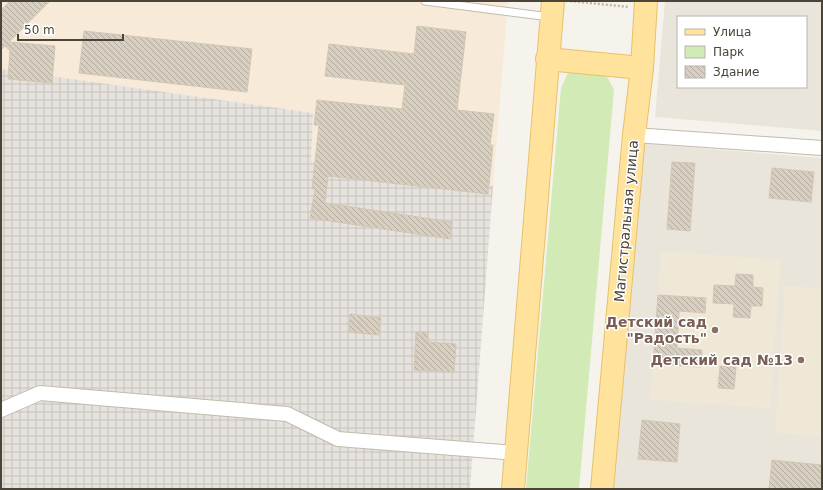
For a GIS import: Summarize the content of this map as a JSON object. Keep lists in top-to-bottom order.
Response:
{
  "streets": {
    "main road": ["Магистральная улица"]
  },
  "places": ["Детский сад \"Радость\"", "Детский сад №13"],
  "legend": ["Улица", "Парк", "Здание"],
  "scale_bar": "50 m"
}
